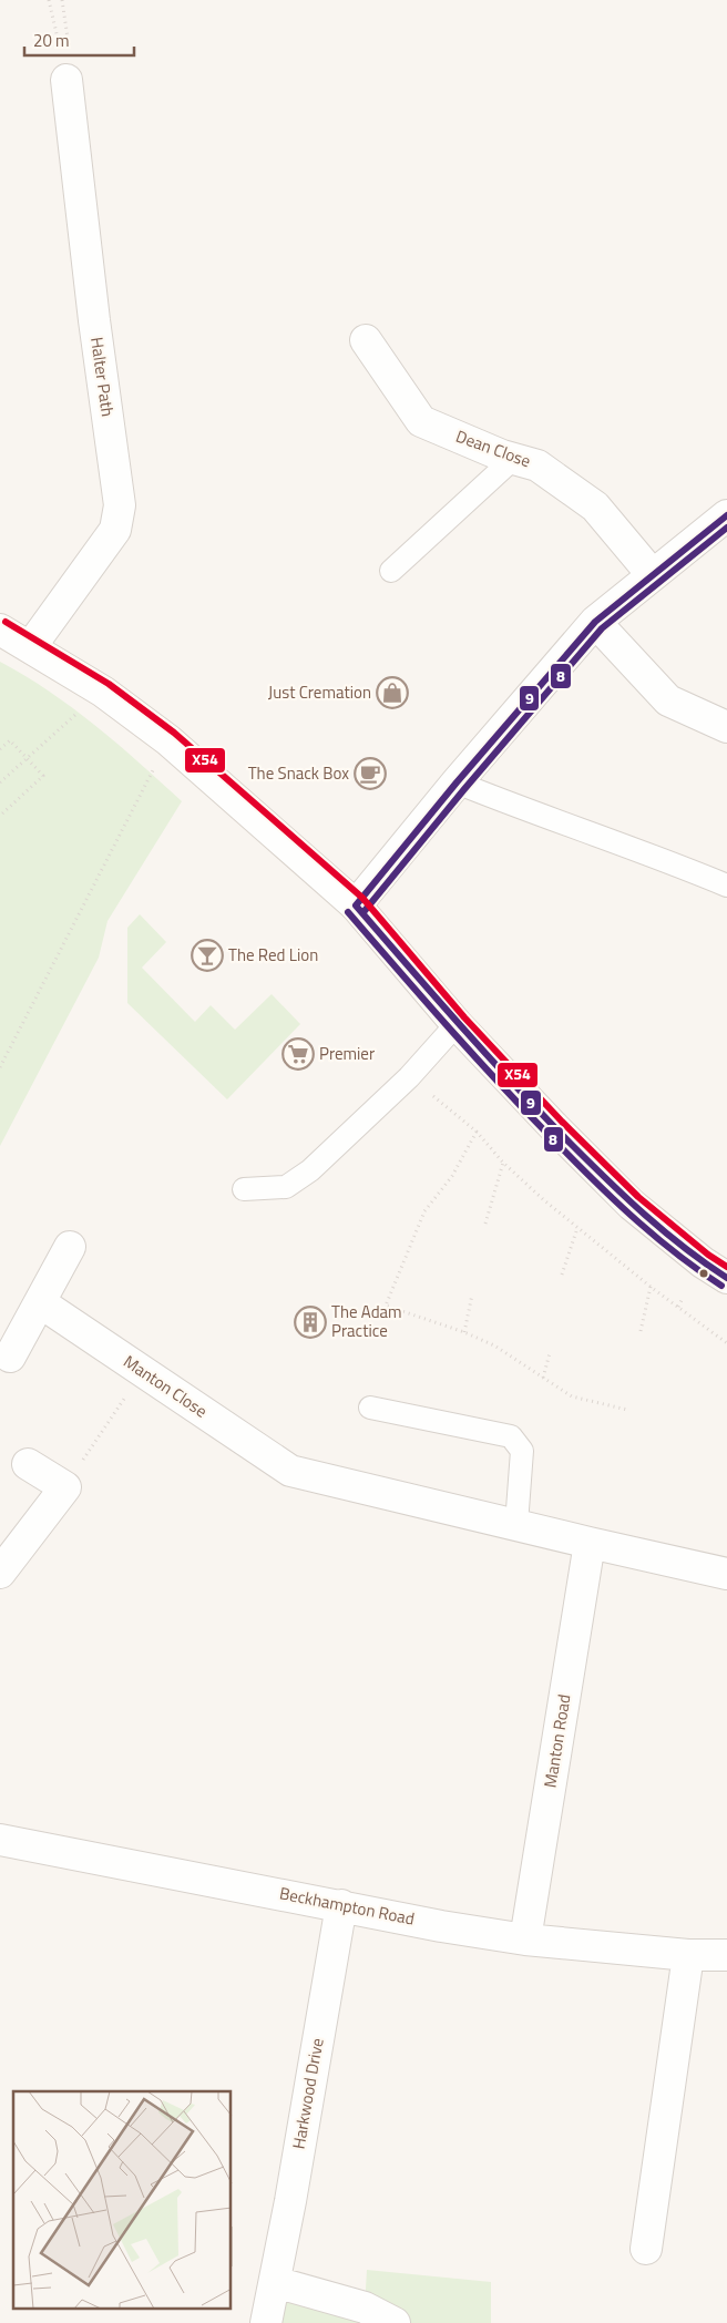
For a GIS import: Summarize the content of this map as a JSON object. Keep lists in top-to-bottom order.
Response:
{
  "streets": {
    "street": [
      "Halter Path",
      "Dean Close",
      "Manton Close",
      "Manton Road",
      "Beckhampton Road",
      "Harkwood Drive"
    ]
  },
  "crossings": [
    ["Manton Road", "Beckhampton Road"],
    ["Beckhampton Road", "Harkwood Drive"]
  ],
  "places": {
    "shop": ["Just Cremation"],
    "cafe": ["The Snack Box"],
    "bar": ["The Red Lion"],
    "supermarket": ["Premier"],
    "building": ["The Adam Practice"]
  },
  "lines": ["transit line 9", "transit line 8", "transit line X54"],
  "scale_bar": "20 m"
}
